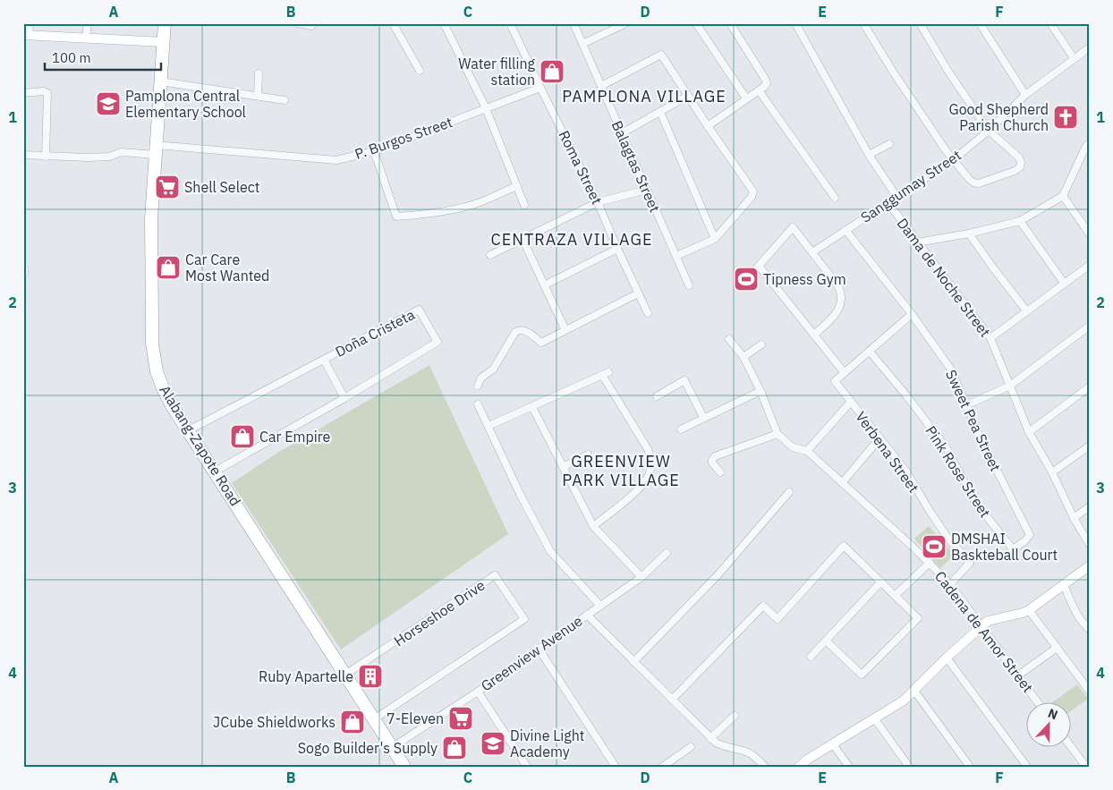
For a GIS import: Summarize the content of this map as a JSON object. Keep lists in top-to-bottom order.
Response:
{
  "streets": {
    "highway": ["Alabang-Zapote Road"],
    "street": [
      "P. Burgos Street",
      "Balagtas Street",
      "Roma Street",
      "Sanggumay Street",
      "Dama de Noche Street",
      "Doña Cristeta",
      "Sweet Pea Street",
      "Verbena Street",
      "Pink Rose Street",
      "Horseshoe Drive",
      "Cadena de Amor Street",
      "Greenview Avenue"
    ]
  },
  "crossings": [
    ["P. Burgos Street", "Roma Street"],
    ["P. Burgos Street", "Alabang-Zapote Road"],
    ["Sanggumay Street", "Dama de Noche Street"],
    ["Sanggumay Street", "Sweet Pea Street"],
    ["Doña Cristeta", "Alabang-Zapote Road"],
    ["Sweet Pea Street", "Pink Rose Street"],
    ["Alabang-Zapote Road", "Horseshoe Drive"],
    ["Alabang-Zapote Road", "Greenview Avenue"],
    ["Verbena Street", "Cadena de Amor Street"]
  ],
  "districts": ["PAMPLONA VILLAGE", "CENTRAZA VILLAGE", "GREENVIEW PARK VILLAGE"],
  "places": {
    "shop": [
      "Water filling station",
      "Car Care Most Wanted",
      "Car Empire",
      "JCube Shieldworks",
      "Sogo Builder's Supply"
    ],
    "school or university": ["Pamplona Central Elementary School", "Divine Light Academy"],
    "church": ["Good Shepherd Parish Church"],
    "supermarket": ["Shell Select", "7-Eleven"],
    "sports": ["Tipness Gym", "DMSHAI Baskteball Court"],
    "building": ["Ruby Apartelle"]
  },
  "scale_bar": "100 m",
  "north": "top",
  "grid": {
    "columns": [
      "A",
      "B",
      "C",
      "D",
      "E",
      "F"
    ],
    "rows": [
      "1",
      "2",
      "3",
      "4"
    ]
  }
}
